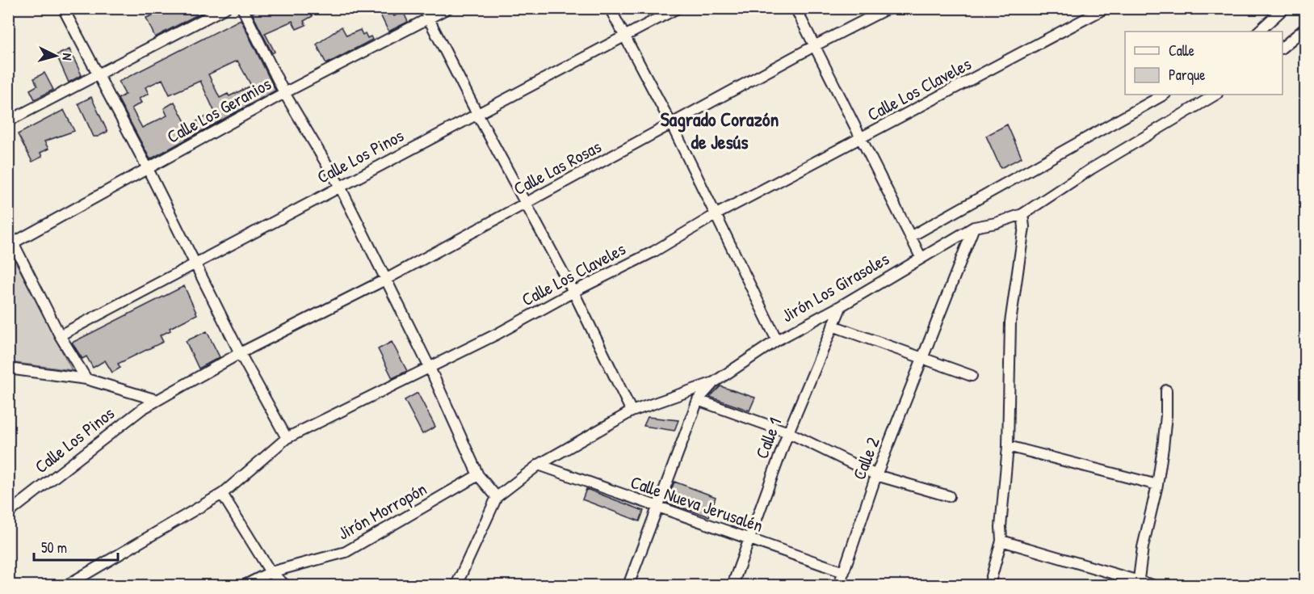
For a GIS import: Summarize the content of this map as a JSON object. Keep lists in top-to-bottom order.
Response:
{
  "streets": {
    "street": [
      "Calle Los Claveles",
      "Calle Los Geranios",
      "Calle Los Pinos",
      "Calle Las Rosas",
      "Jirón Los Girasoles",
      "Calle 1",
      "Calle 2",
      "Calle Nueva Jerusalén",
      "Jirón Morropón"
    ]
  },
  "crossings": [
    ["Calle Los Pinos", "Calle Las Rosas"],
    ["Jirón Los Girasoles", "Calle 1"],
    ["Jirón Los Girasoles", "Calle 2"],
    ["Jirón Los Girasoles", "Calle Nueva Jerusalén"],
    ["Calle 1", "Calle Nueva Jerusalén"],
    ["Calle 2", "Calle Nueva Jerusalén"]
  ],
  "districts": ["Sagrado Corazón de Jesús"],
  "legend": ["Calle", "Parque"],
  "scale_bar": "50 m",
  "north": "right"
}
